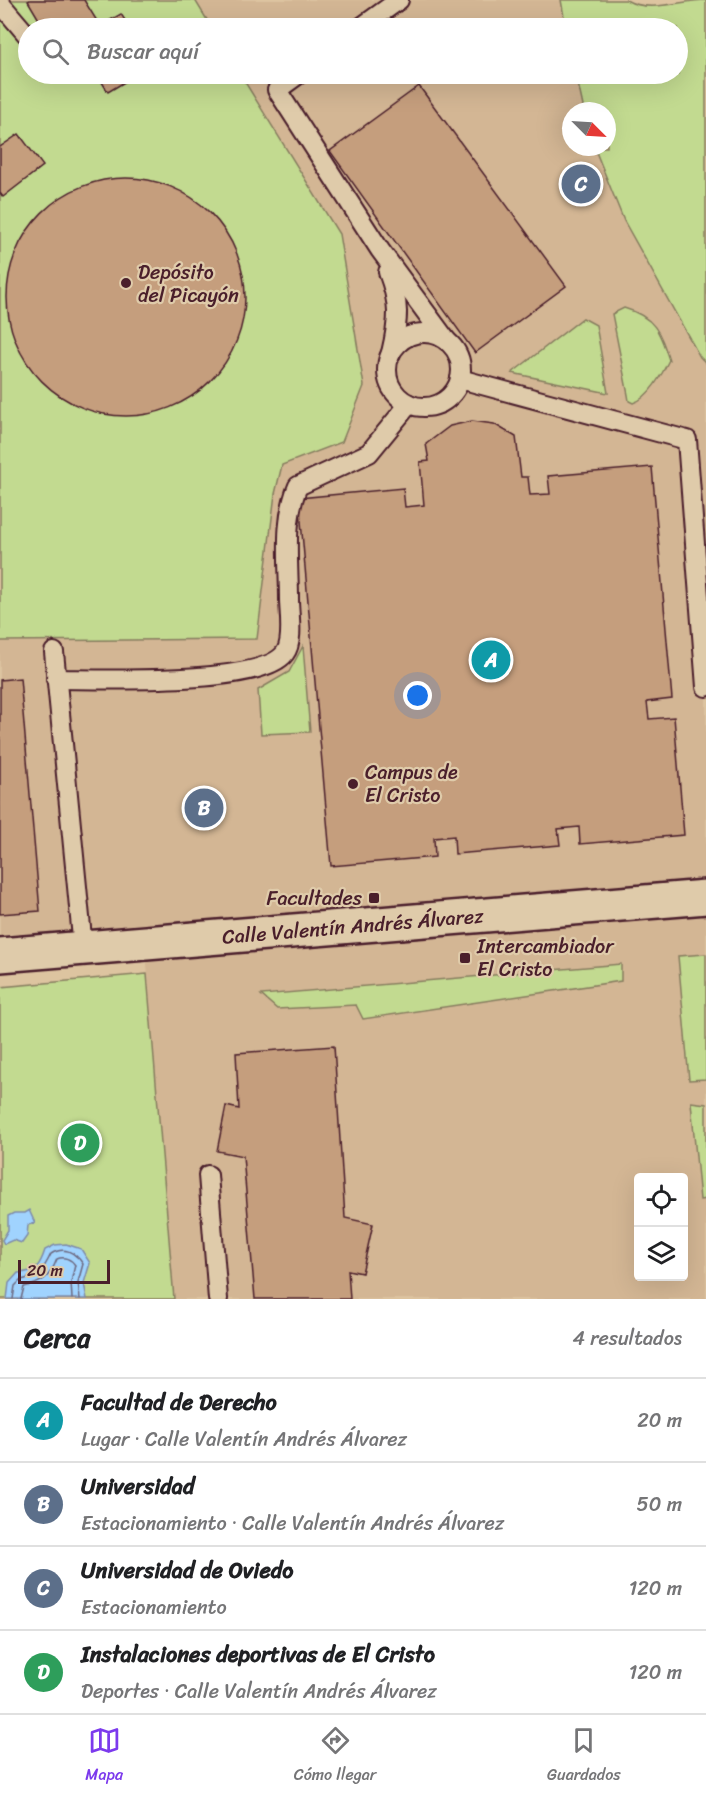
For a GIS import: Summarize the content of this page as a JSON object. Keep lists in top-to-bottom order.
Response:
{
  "streets": {
    "street": ["Calle Valentín Andrés Álvarez"]
  },
  "places": {
    "other": ["Depósito del Picayón", "Campus de El Cristo"],
    "transit": ["Facultades", "Intercambiador El Cristo"]
  },
  "scale_bar": "20 m",
  "north": "bottom right",
  "page": {
    "search": "Buscar aquí",
    "pins": [
      "C",
      "A",
      "B",
      "D"
    ],
    "scale": "20 m",
    "heading": ["Cerca", "4 resultados"],
    "list": [
      {
        "mark": "A",
        "name": "Facultad de Derecho",
        "note": "Lugar · Calle Valentín Andrés Álvarez",
        "value": "20 m"
      },
      {
        "mark": "B",
        "name": "Universidad",
        "note": "Estacionamiento · Calle Valentín Andrés Álvarez",
        "value": "50 m"
      },
      {
        "mark": "C",
        "name": "Universidad de Oviedo",
        "note": "Estacionamiento",
        "value": "120 m"
      },
      {
        "mark": "D",
        "name": "Instalaciones deportivas de El Cristo",
        "note": "Deportes · Calle Valentín Andrés Álvarez",
        "value": "120 m"
      }
    ],
    "nav": ["Mapa", "Cómo llegar", "Guardados"]
  }
}
